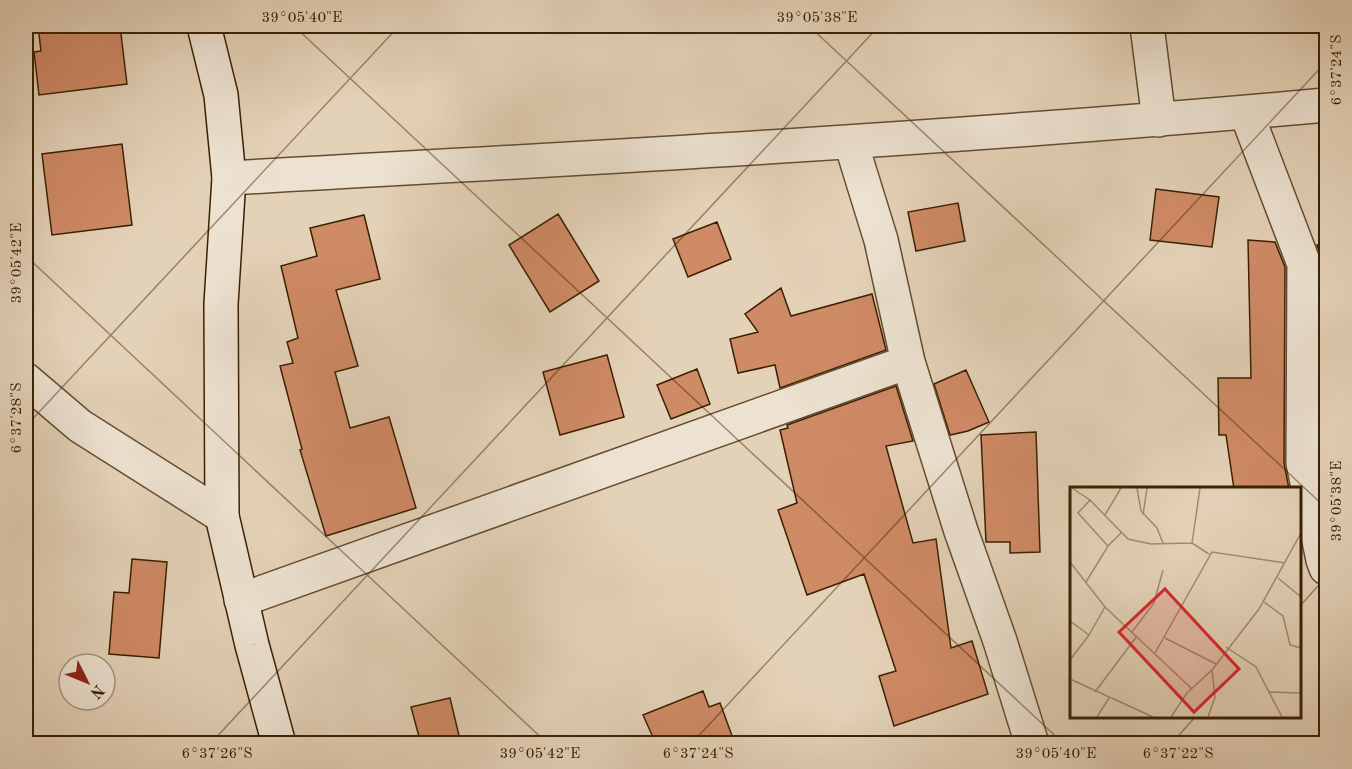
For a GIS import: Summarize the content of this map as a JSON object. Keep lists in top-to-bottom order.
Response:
{
  "north": "bottom right",
  "coordinates": [
    "39°05'40\"E",
    "39°05'38\"E",
    "6°37'24\"S",
    "39°05'42\"E",
    "6°37'28\"S",
    "6°37'26\"S",
    "6°37'22\"S"
  ]
}
